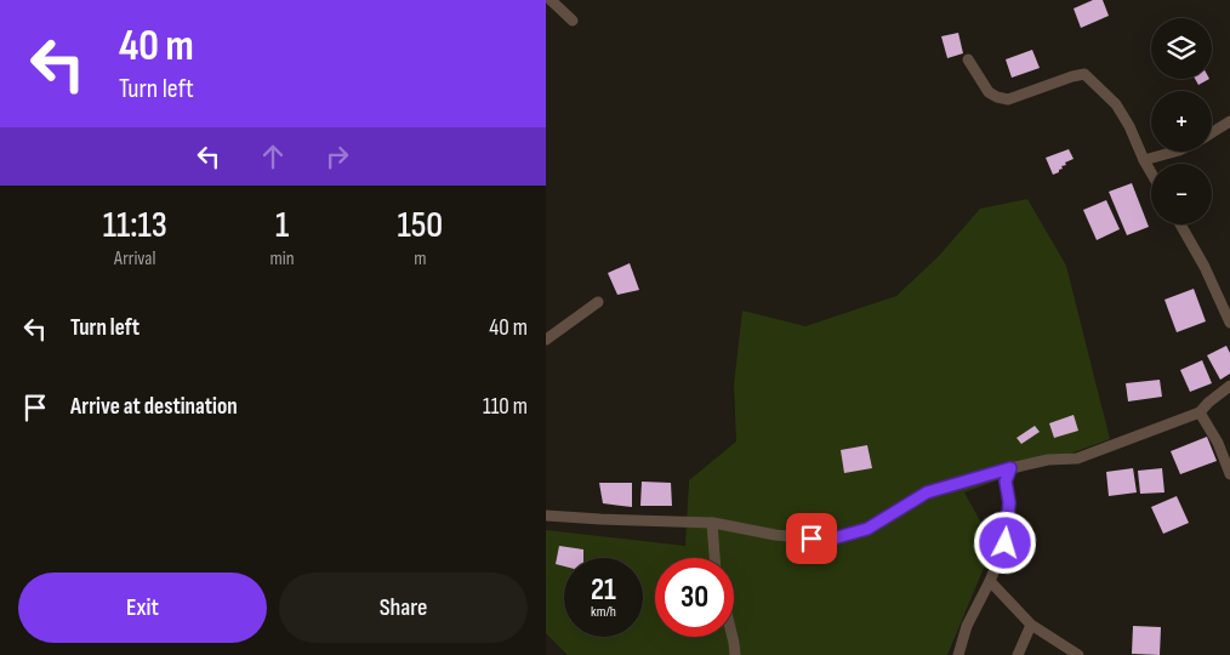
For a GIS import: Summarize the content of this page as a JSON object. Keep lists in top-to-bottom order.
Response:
{
  "page": {
    "turn": ["40 m", "Turn left"],
    "map_buttons": ["+", "−"],
    "eta": [
      "11:13",
      "Arrival",
      "1",
      "min",
      "150",
      "m"
    ],
    "list": [
      {
        "name": "Turn left",
        "value": "40 m"
      },
      {
        "name": "Arrive at destination",
        "value": "110 m"
      }
    ],
    "speed": "21 km/h",
    "limit": "30",
    "buttons": ["Exit", "Share"]
  }
}
